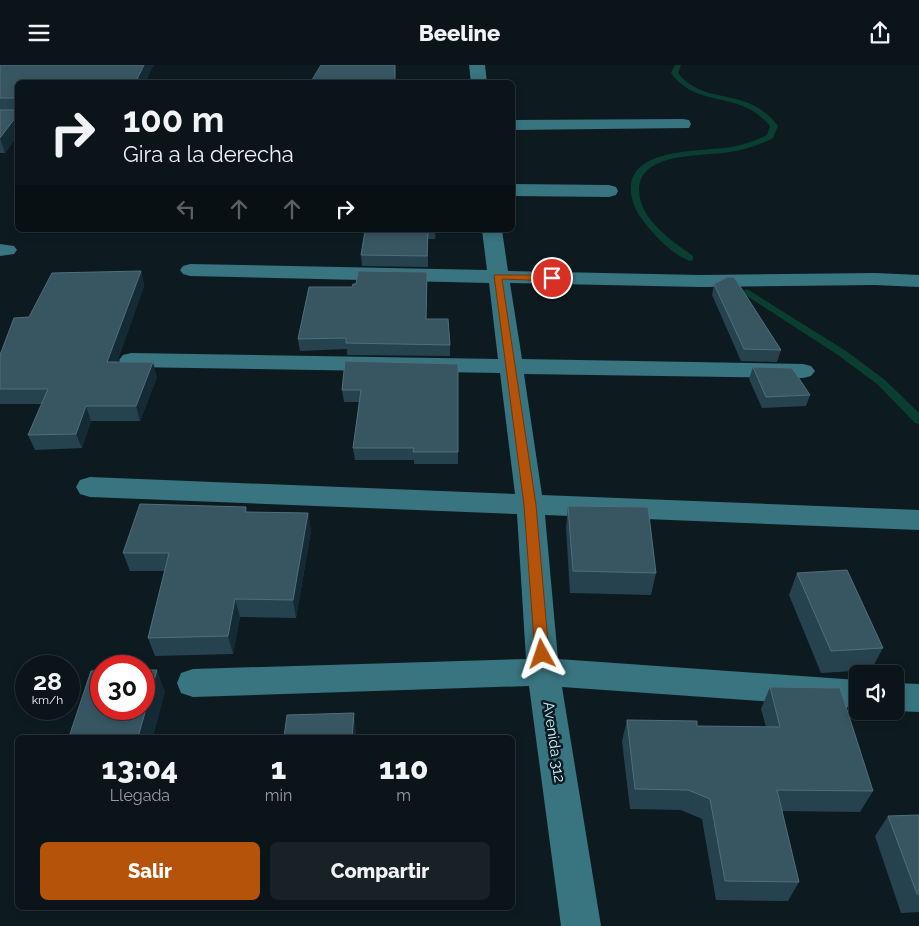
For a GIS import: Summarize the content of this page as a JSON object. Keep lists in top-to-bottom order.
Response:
{
  "streets": {
    "street": ["Avenida 312"]
  },
  "page": {
    "header": "Beeline",
    "turn": ["100 m", "Gira a la derecha"],
    "speed": "28 km/h",
    "limit": "30",
    "eta": [
      "13:04",
      "Llegada",
      "1",
      "min",
      "110",
      "m"
    ],
    "buttons": ["Salir", "Compartir"]
  }
}
